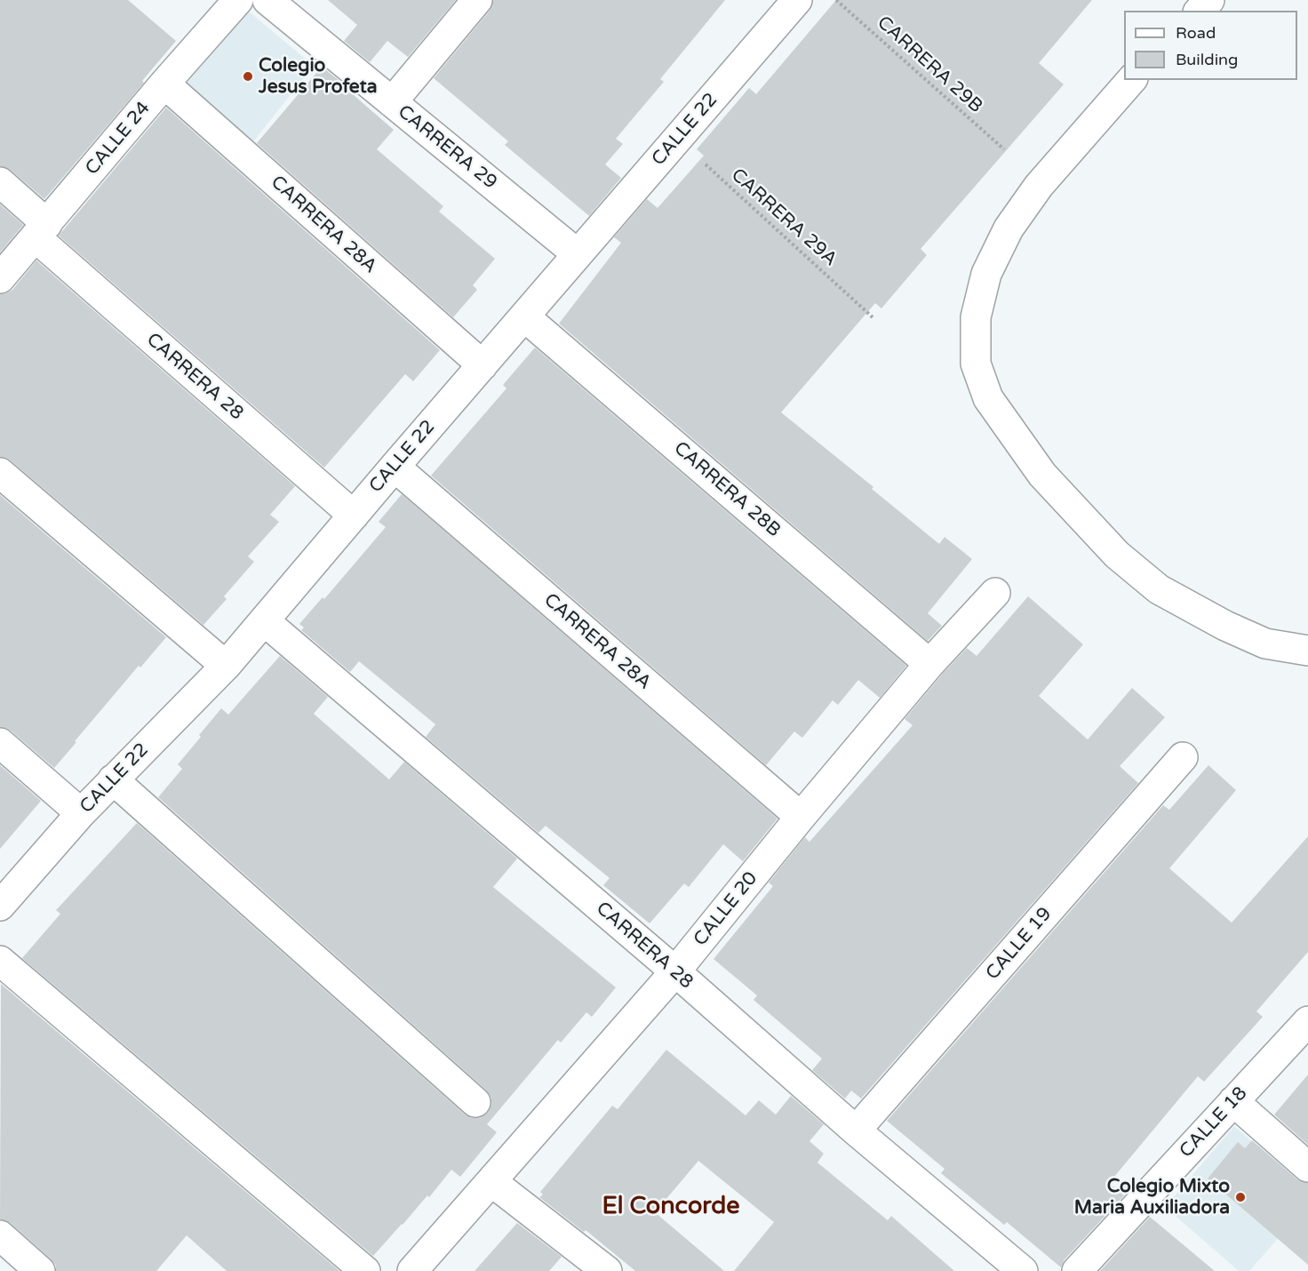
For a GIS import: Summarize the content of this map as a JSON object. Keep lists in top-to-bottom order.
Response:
{
  "streets": {
    "street": [
      "CALLE 22",
      "CALLE 24",
      "CARRERA 29",
      "CARRERA 28A",
      "CARRERA 28",
      "CARRERA 28B",
      "CALLE 20",
      "CALLE 19",
      "CALLE 18"
    ],
    "path": ["CARRERA 29B", "CARRERA 29A"]
  },
  "crossings": [
    ["CALLE 22", "CARRERA 29"],
    ["CALLE 22", "CARRERA 29A"],
    ["CALLE 22", "CARRERA 28A"],
    ["CALLE 22", "CARRERA 28"],
    ["CALLE 22", "CARRERA 28B"],
    ["CALLE 24", "CARRERA 28A"],
    ["CALLE 24", "CARRERA 28"],
    ["CARRERA 28A", "CALLE 20"],
    ["CARRERA 28", "CALLE 20"],
    ["CARRERA 28", "CALLE 19"],
    ["CARRERA 28B", "CALLE 20"]
  ],
  "districts": ["El Concorde"],
  "places": ["Colegio Jesus Profeta", "Colegio Mixto Maria Auxiliadora"],
  "legend": ["Road", "Building"]
}
